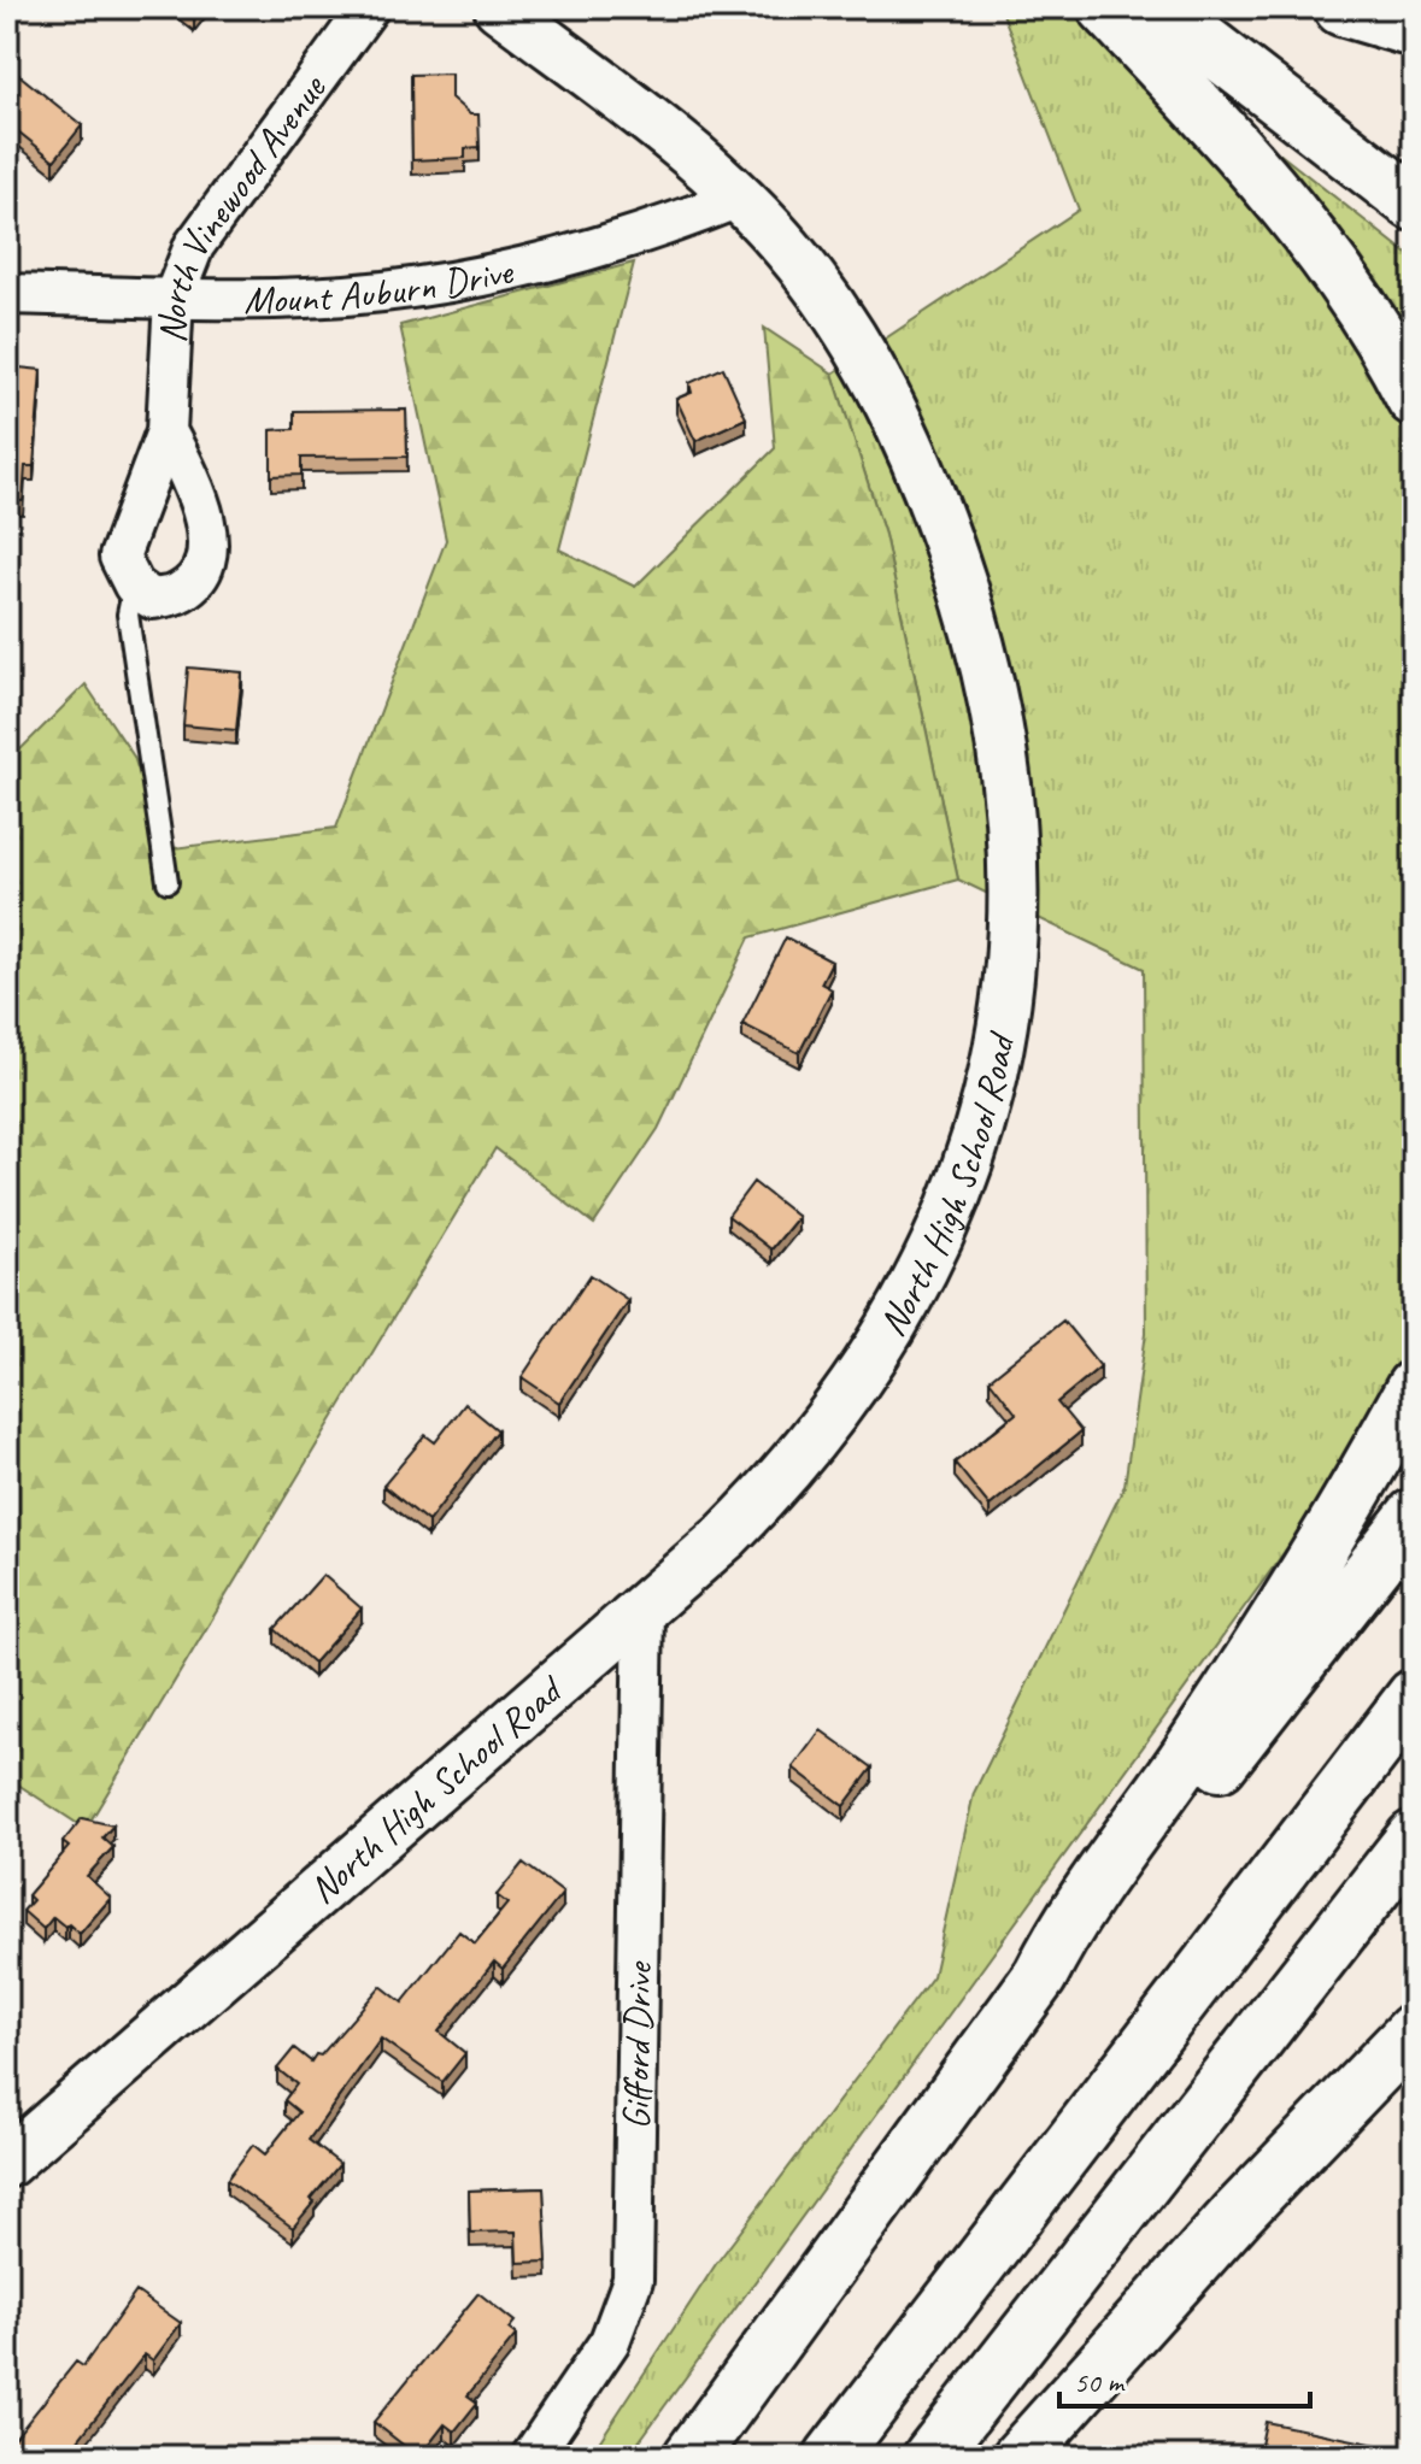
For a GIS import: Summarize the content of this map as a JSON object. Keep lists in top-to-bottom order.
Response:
{
  "streets": {
    "street": [
      "North Vinewood Avenue",
      "Mount Auburn Drive",
      "North High School Road",
      "Gifford Drive"
    ]
  },
  "crossings": [
    ["North Vinewood Avenue", "Mount Auburn Drive"],
    ["Mount Auburn Drive", "North High School Road"],
    ["North High School Road", "Gifford Drive"]
  ],
  "scale_bar": "50 m"
}
